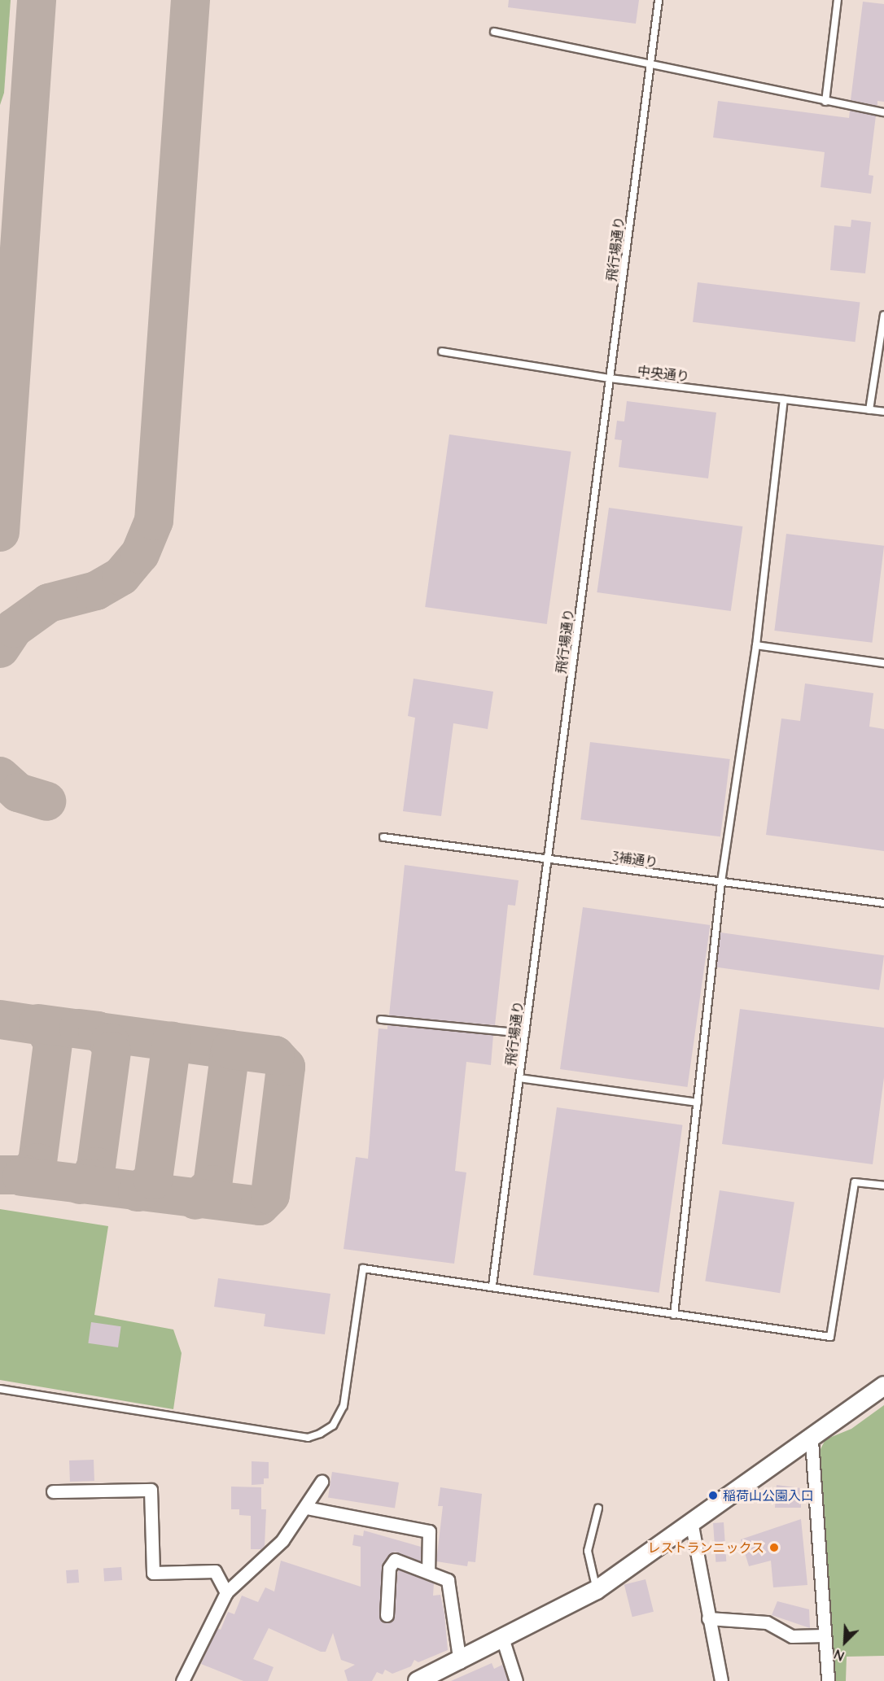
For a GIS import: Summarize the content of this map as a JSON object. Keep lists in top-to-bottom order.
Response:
{
  "streets": {
    "lane": ["飛行場通り", "中央通り", "3補通り"]
  },
  "crossings": [
    ["飛行場通り", "中央通り"],
    ["飛行場通り", "3補通り"]
  ],
  "places": ["稲荷山公園入口", "レストランニックス"],
  "north": "bottom left"
}
